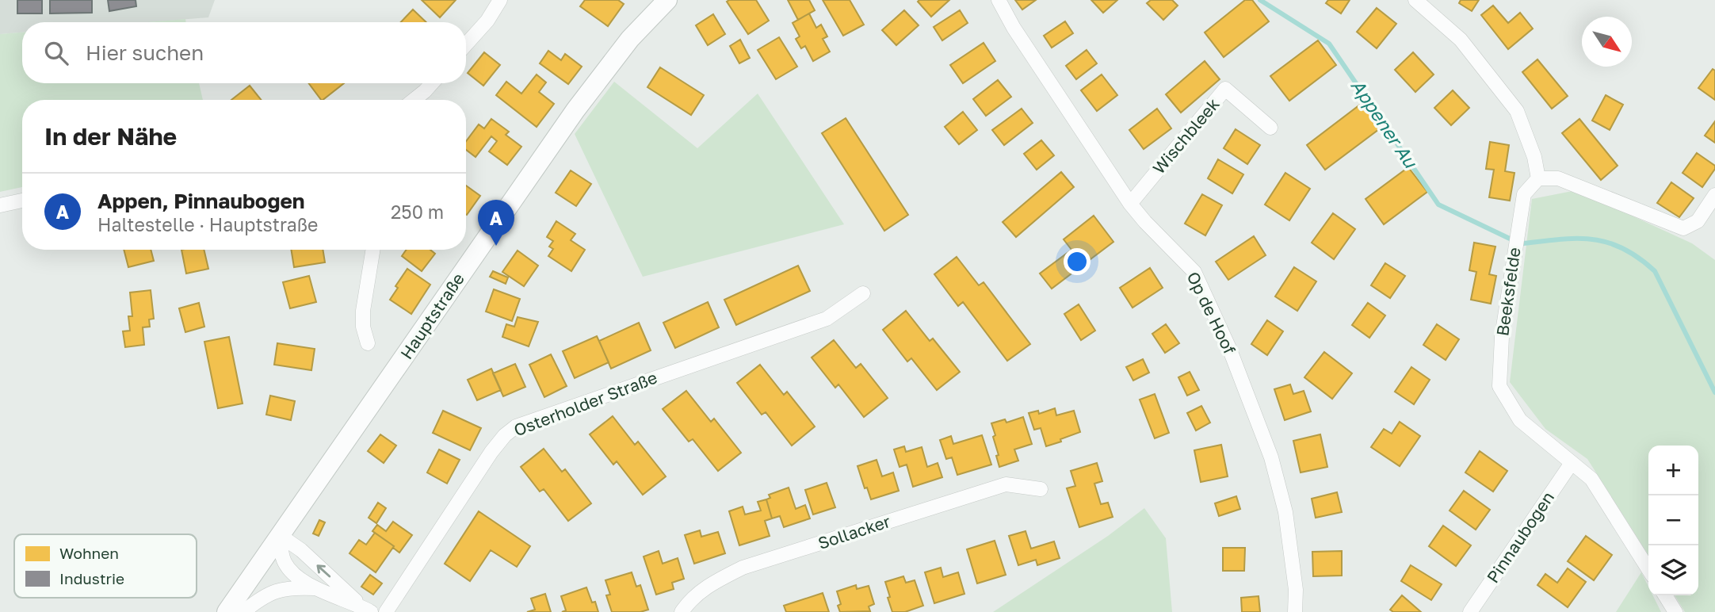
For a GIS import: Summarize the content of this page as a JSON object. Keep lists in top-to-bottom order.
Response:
{
  "streets": {
    "main road": ["Hauptstraße"],
    "street": [
      "Wischbleek",
      "Beeksfelde",
      "Op de Hoof",
      "Osterholder Straße",
      "Sollacker",
      "Pinnaubogen"
    ]
  },
  "crossings": [
    ["Wischbleek", "Op de Hoof"],
    ["Beeksfelde", "Pinnaubogen"]
  ],
  "water": ["Appener Au"],
  "legend": ["Wohnen", "Industrie"],
  "north": "bottom right",
  "page": {
    "search": "Hier suchen",
    "heading": "In der Nähe",
    "list": [
      {
        "mark": "A",
        "name": "Appen, Pinnaubogen",
        "note": "Haltestelle · Hauptstraße",
        "value": "250 m"
      }
    ],
    "pins": "A",
    "map_buttons": ["+", "−"]
  }
}
